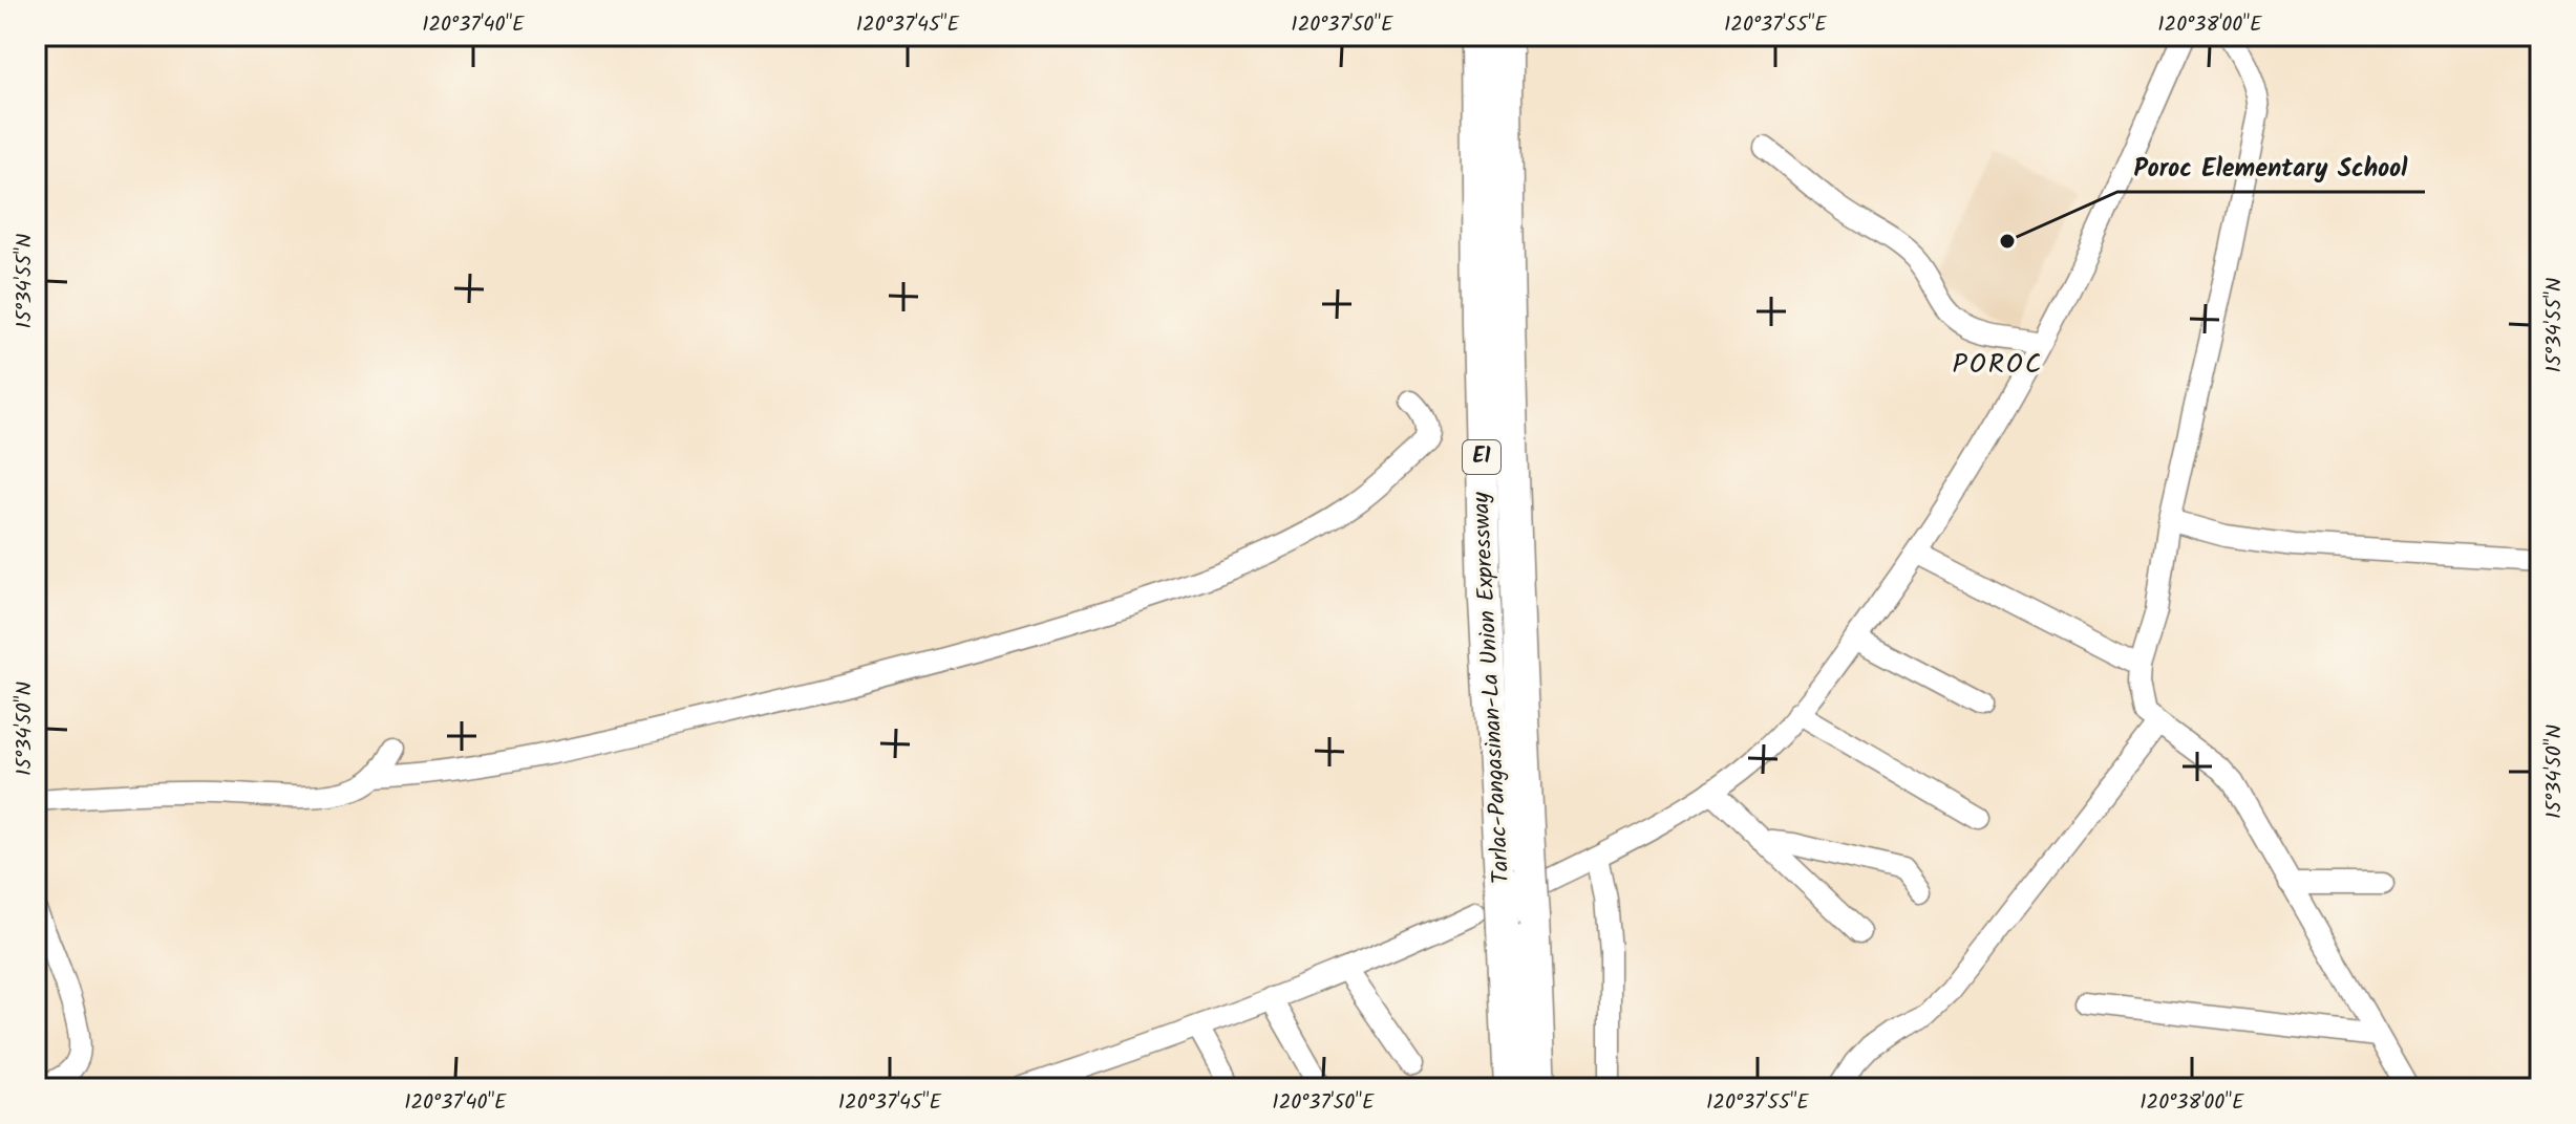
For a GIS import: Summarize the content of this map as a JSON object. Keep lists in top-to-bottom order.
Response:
{
  "streets": {
    "highway": ["E1", "Tarlac-Pangasinan-La Union Expressway"]
  },
  "districts": ["POROC"],
  "places": ["Poroc Elementary School"],
  "coordinates": [
    "120°37'40\"E",
    "120°37'45\"E",
    "120°37'50\"E",
    "120°37'55\"E",
    "120°38'00\"E",
    "15°34'55\"N",
    "15°34'50\"N"
  ]
}
